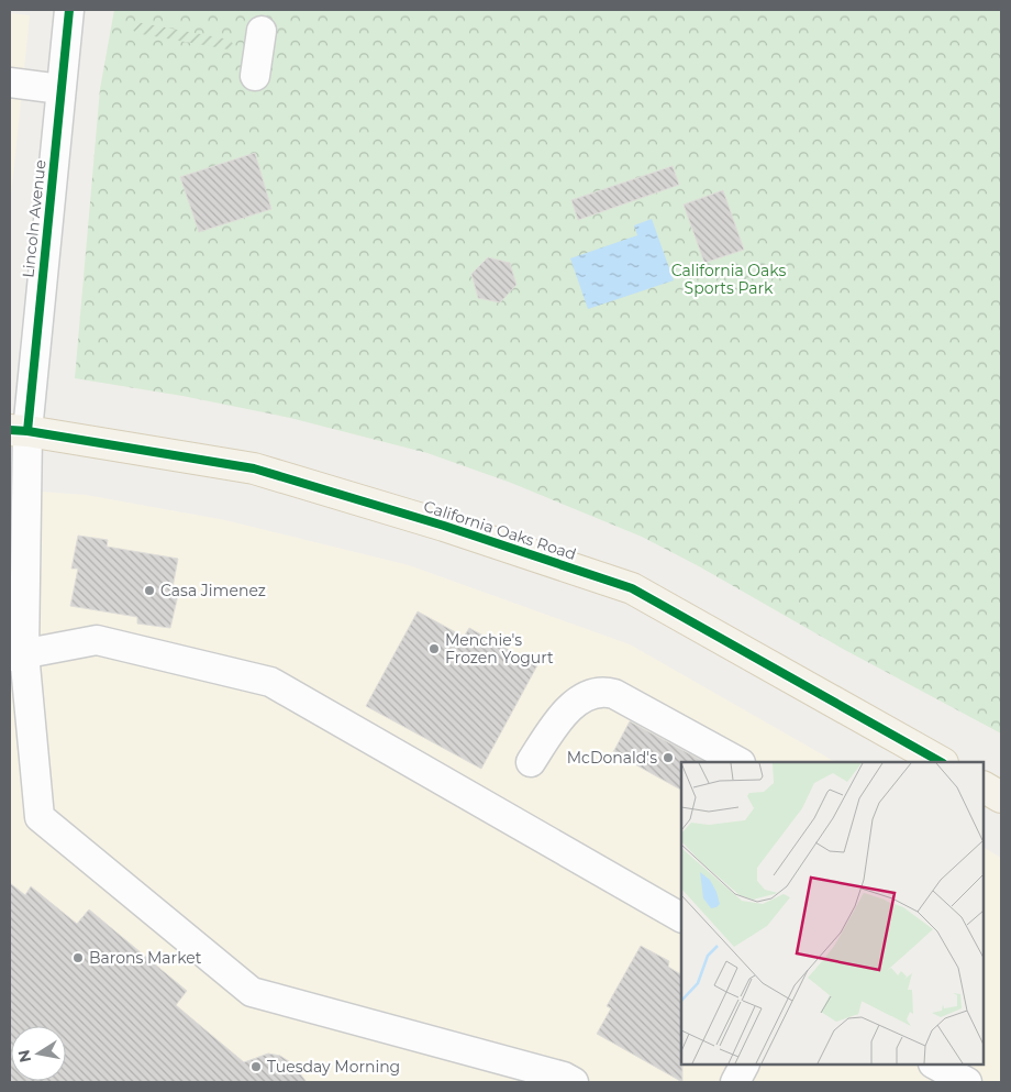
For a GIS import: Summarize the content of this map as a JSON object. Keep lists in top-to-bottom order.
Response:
{
  "streets": {
    "main road": ["California Oaks Road"],
    "street": ["Lincoln Avenue"]
  },
  "crossings": [
    ["Lincoln Avenue", "California Oaks Road"]
  ],
  "parks": ["California Oaks Sports Park"],
  "places": [
    "Casa Jimenez",
    "Menchie's Frozen Yogurt",
    "McDonald's",
    "Barons Market",
    "Tuesday Morning"
  ],
  "north": "left"
}
